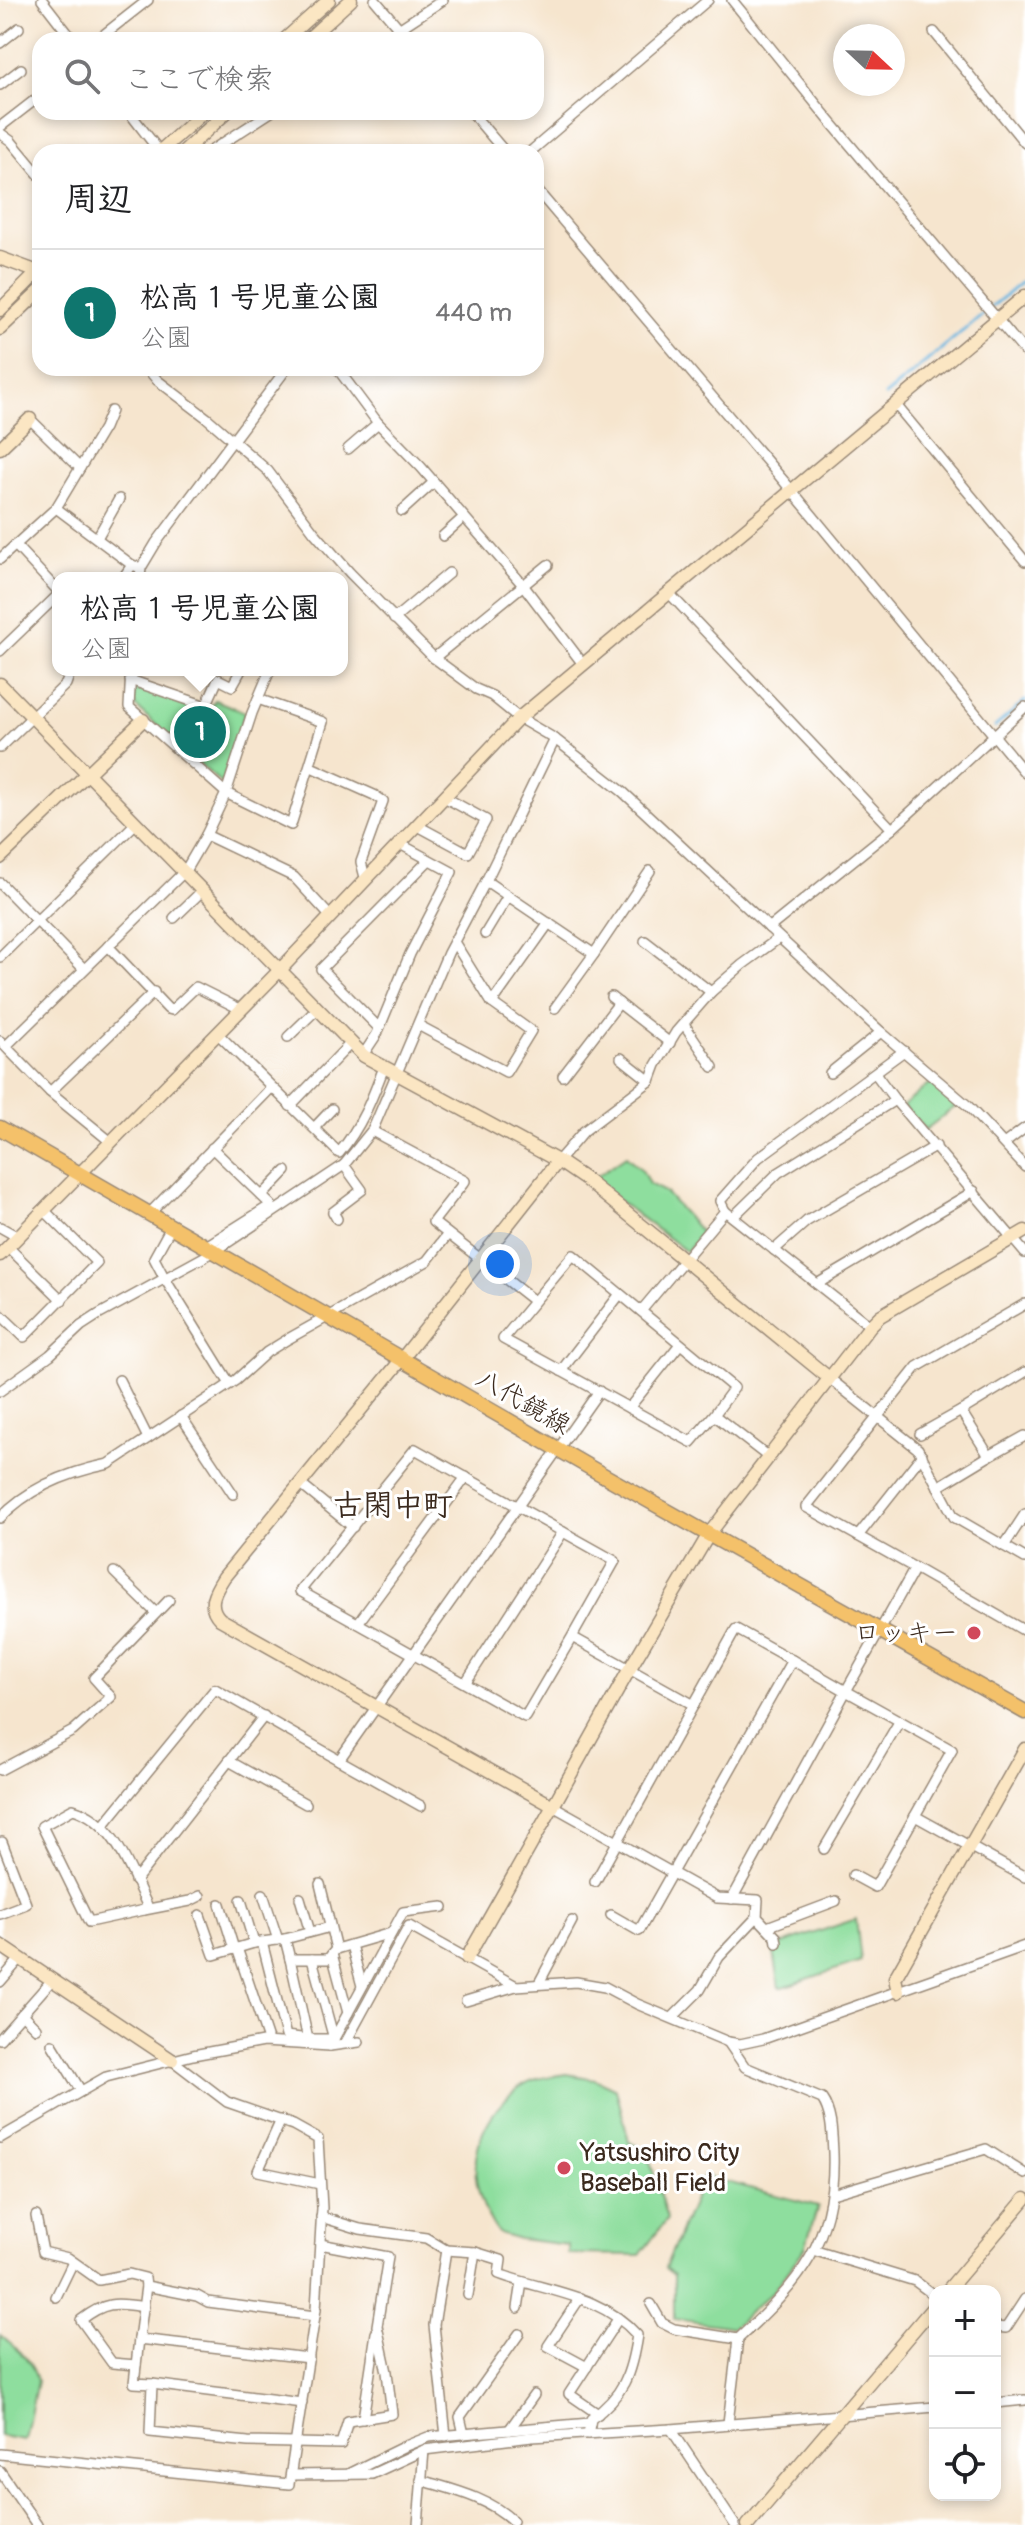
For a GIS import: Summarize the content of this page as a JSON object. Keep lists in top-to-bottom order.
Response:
{
  "streets": {
    "main road": ["八代鏡線"]
  },
  "districts": ["古閑中町"],
  "places": ["ロッキー", "Yatsushiro City Baseball Field"],
  "north": "right",
  "page": {
    "search": "ここで検索",
    "heading": "周辺",
    "list": [
      {
        "mark": "1",
        "name": "松高１号児童公園",
        "note": "公園",
        "value": "440 m"
      }
    ],
    "popup": ["松高１号児童公園", "公園"],
    "pins": "1",
    "map_buttons": ["+", "−"]
  }
}
